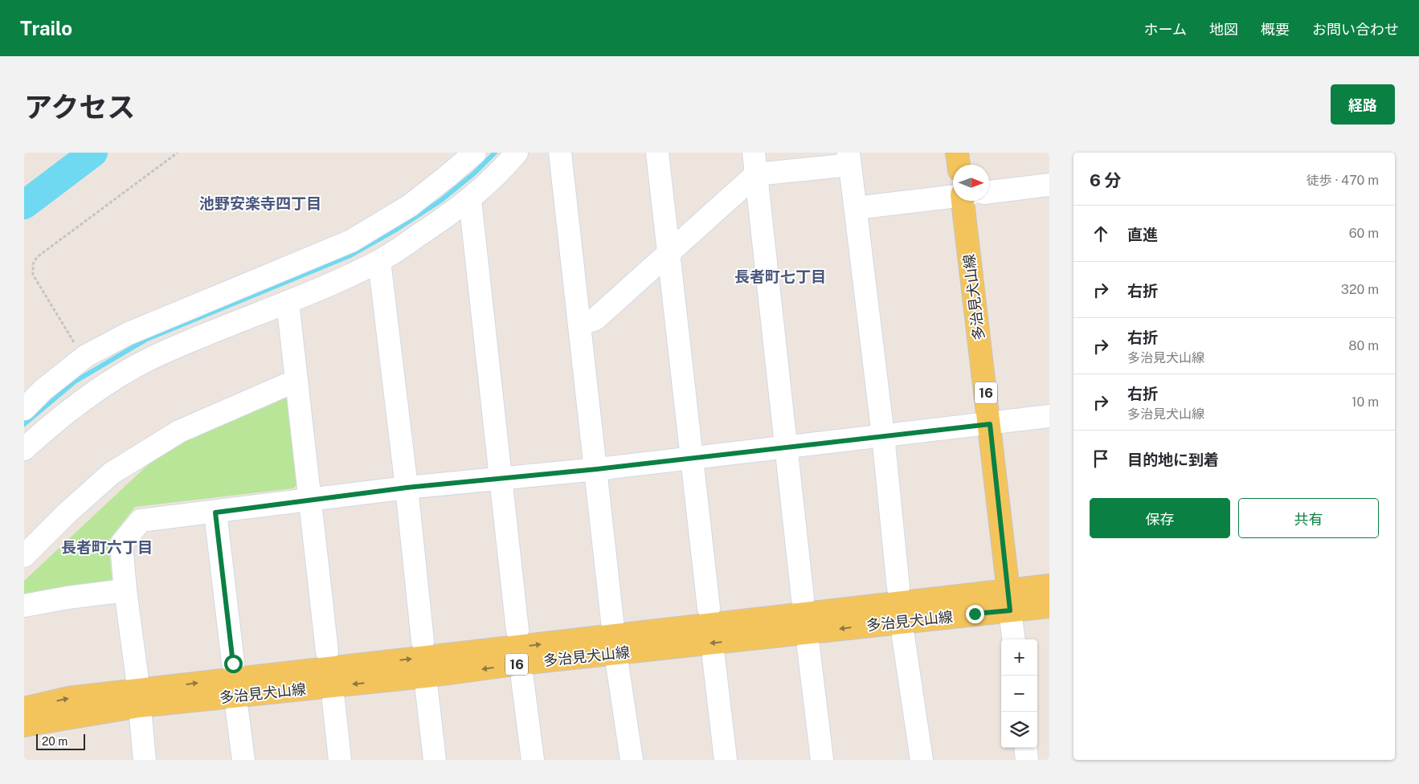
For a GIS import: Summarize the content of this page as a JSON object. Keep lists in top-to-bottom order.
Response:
{
  "streets": {
    "main road": ["多治見犬山線", "16"]
  },
  "districts": ["池野安楽寺四丁目", "長者町七丁目", "長者町六丁目"],
  "scale_bar": "20 m",
  "north": "right",
  "page": {
    "header": "Trailo",
    "nav": [
      "ホーム",
      "地図",
      "概要",
      "お問い合わせ"
    ],
    "title": "アクセス",
    "buttons": [
      "経路",
      ["保存", "共有"]
    ],
    "heading": ["6 分", "徒歩 · 470 m"],
    "list": [
      ["直進", "60 m"],
      ["右折", "320 m"],
      ["右折", "多治見犬山線", "80 m"],
      ["右折", "多治見犬山線", "10 m"],
      "目的地に到着"
    ],
    "map_buttons": ["+", "−"],
    "scale": "20 m"
  }
}
